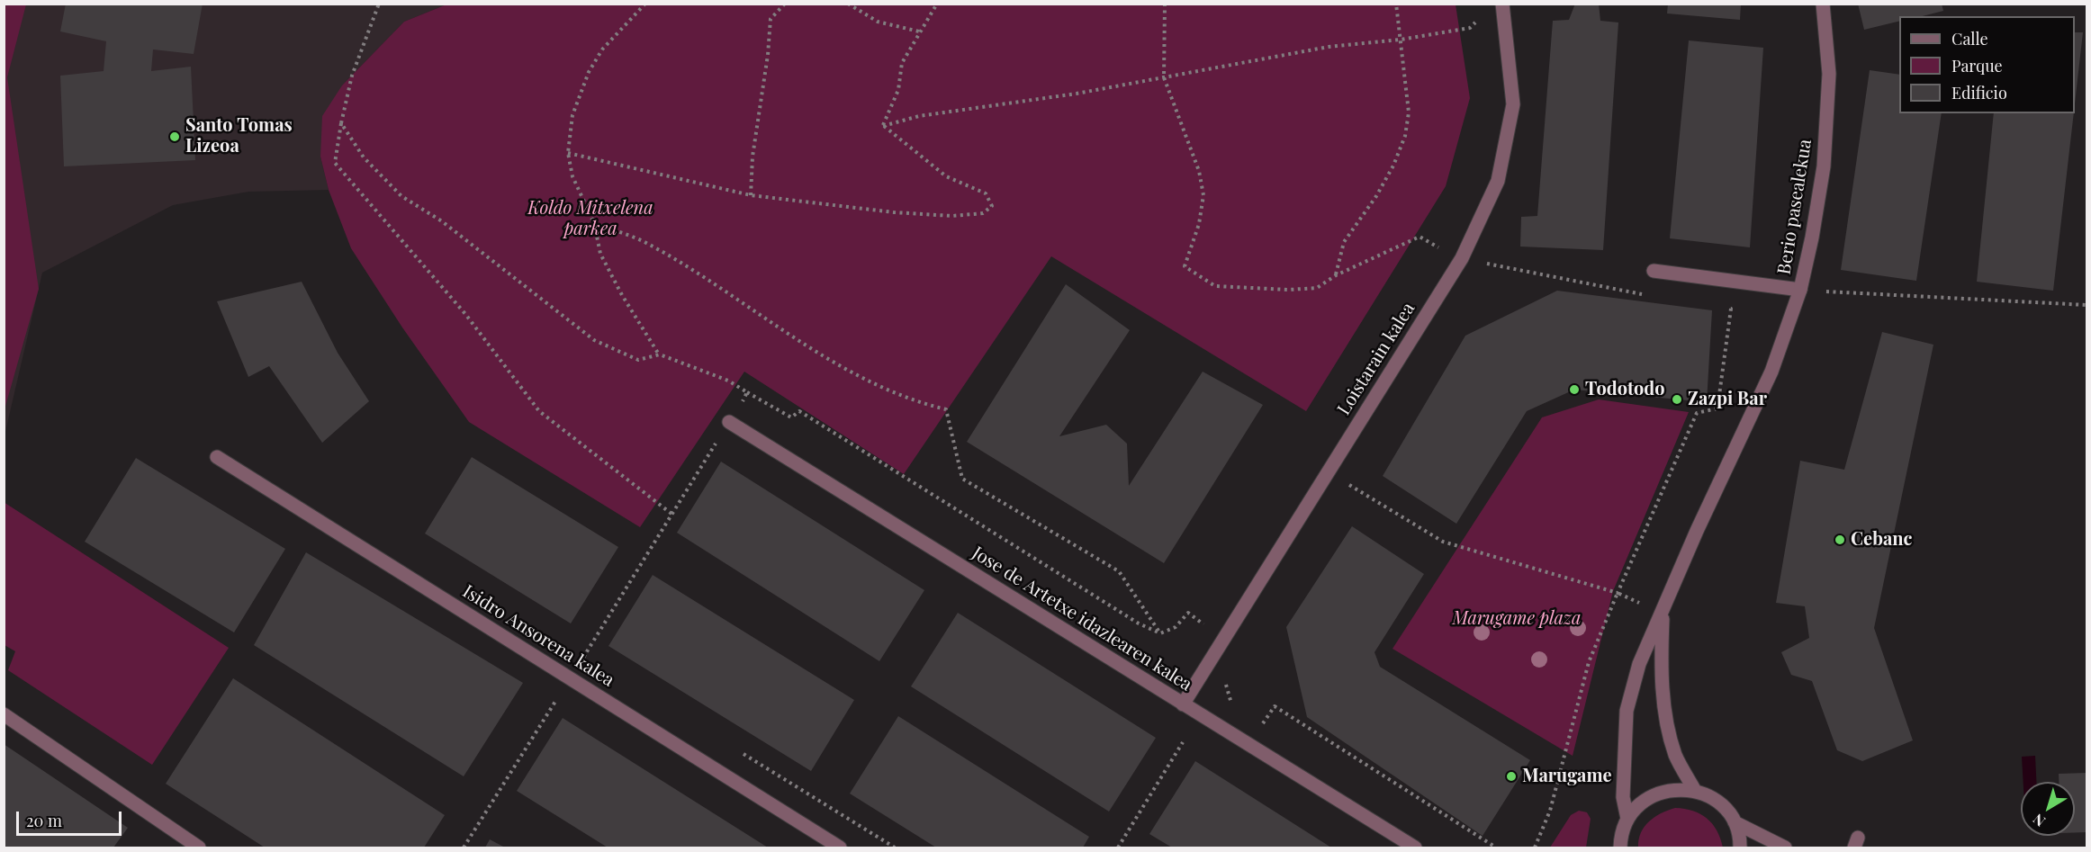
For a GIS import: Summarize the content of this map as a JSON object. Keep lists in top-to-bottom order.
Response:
{
  "streets": {
    "street": [
      "Berio pasealekua",
      "Loistarain kalea",
      "Jose de Artetxe idazlearen kalea",
      "Isidro Ansorena kalea"
    ]
  },
  "crossings": [
    ["Loistarain kalea", "Jose de Artetxe idazlearen kalea"]
  ],
  "parks": ["Koldo Mitxelena parkea", "Marugame plaza"],
  "places": [
    "Santo Tomas Lizeoa",
    "Todotodo",
    "Zazpi Bar",
    "Cebanc",
    "Marugame"
  ],
  "legend": ["Calle", "Parque", "Edificio"],
  "scale_bar": "20 m",
  "north": "bottom left"
}
